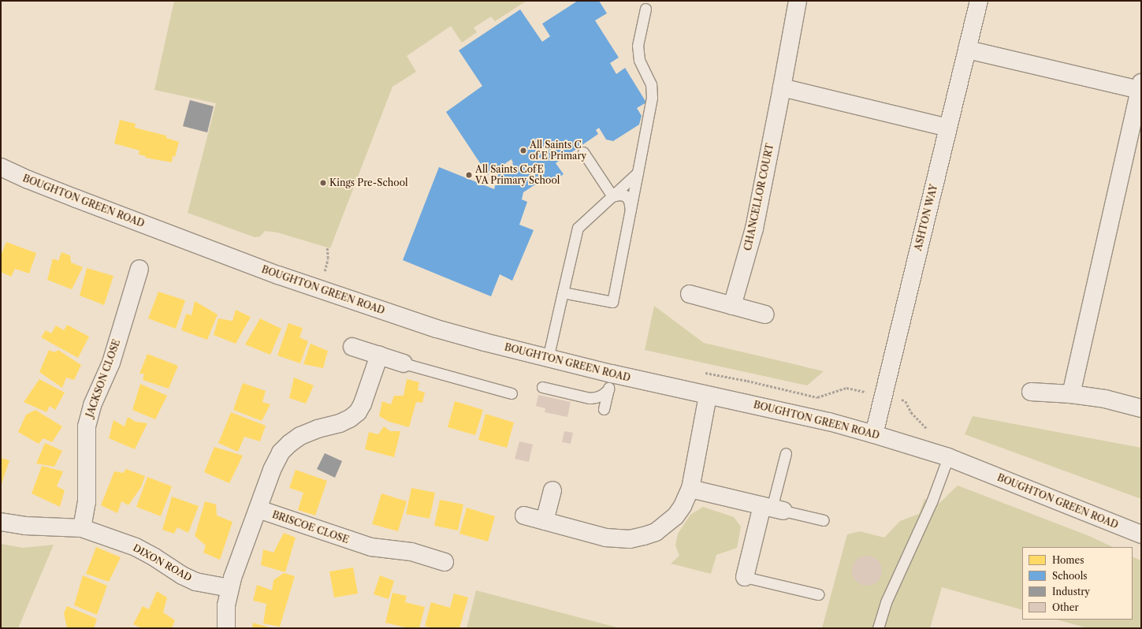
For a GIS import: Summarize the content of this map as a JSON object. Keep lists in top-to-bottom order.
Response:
{
  "streets": {
    "street": [
      "CHANCELLOR COURT",
      "BOUGHTON GREEN ROAD",
      "ASHTON WAY",
      "JACKSON CLOSE",
      "BRISCOE CLOSE",
      "DIXON ROAD"
    ]
  },
  "crossings": [
    ["BOUGHTON GREEN ROAD", "ASHTON WAY"],
    ["JACKSON CLOSE", "DIXON ROAD"]
  ],
  "places": ["All Saints C of E Primary", "All Saints CofE VA Primary School", "Kings Pre-School"],
  "legend": [
    "Homes",
    "Schools",
    "Industry",
    "Other"
  ]
}
